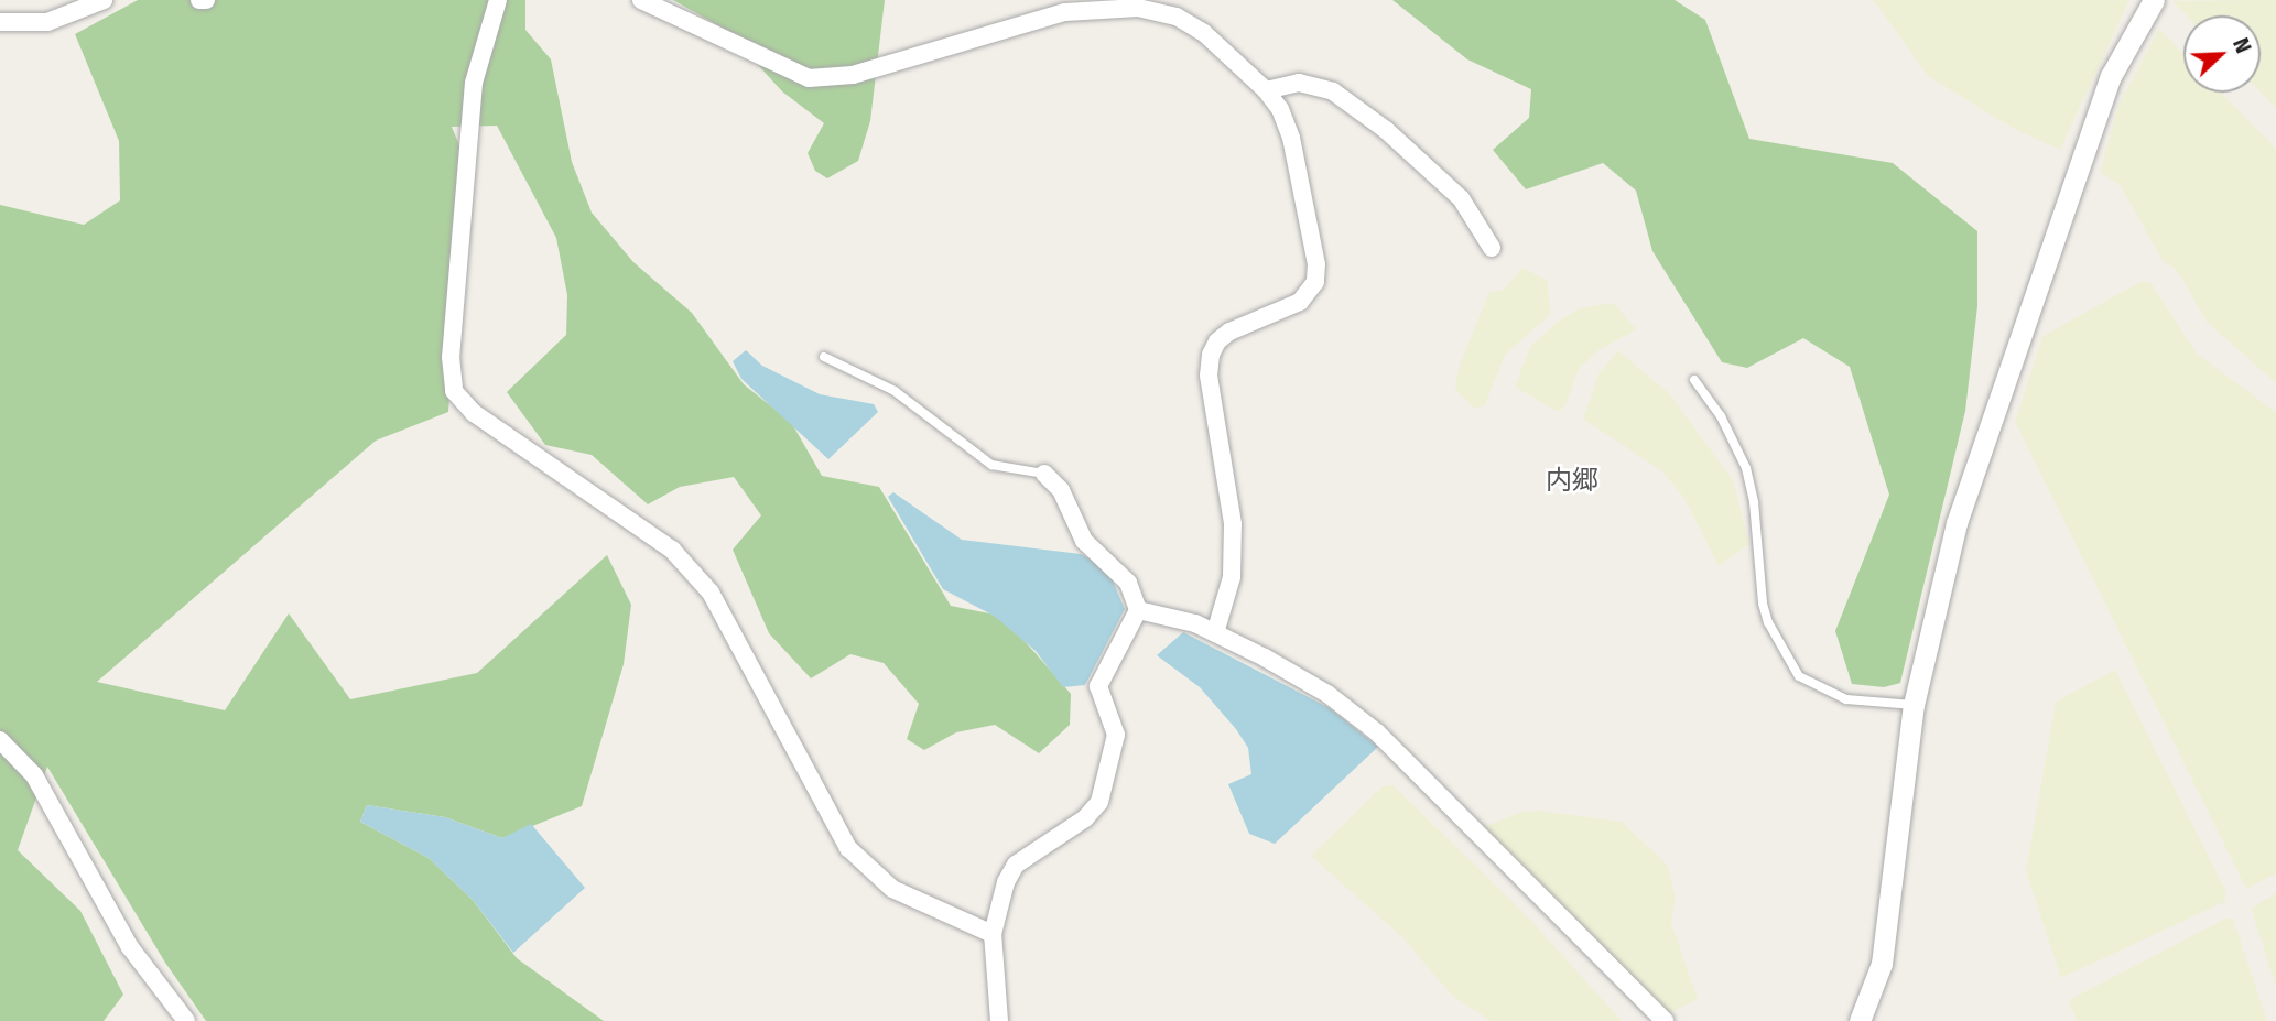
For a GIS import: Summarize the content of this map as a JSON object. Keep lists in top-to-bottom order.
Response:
{
  "districts": ["内郷"],
  "north": "top right"
}
